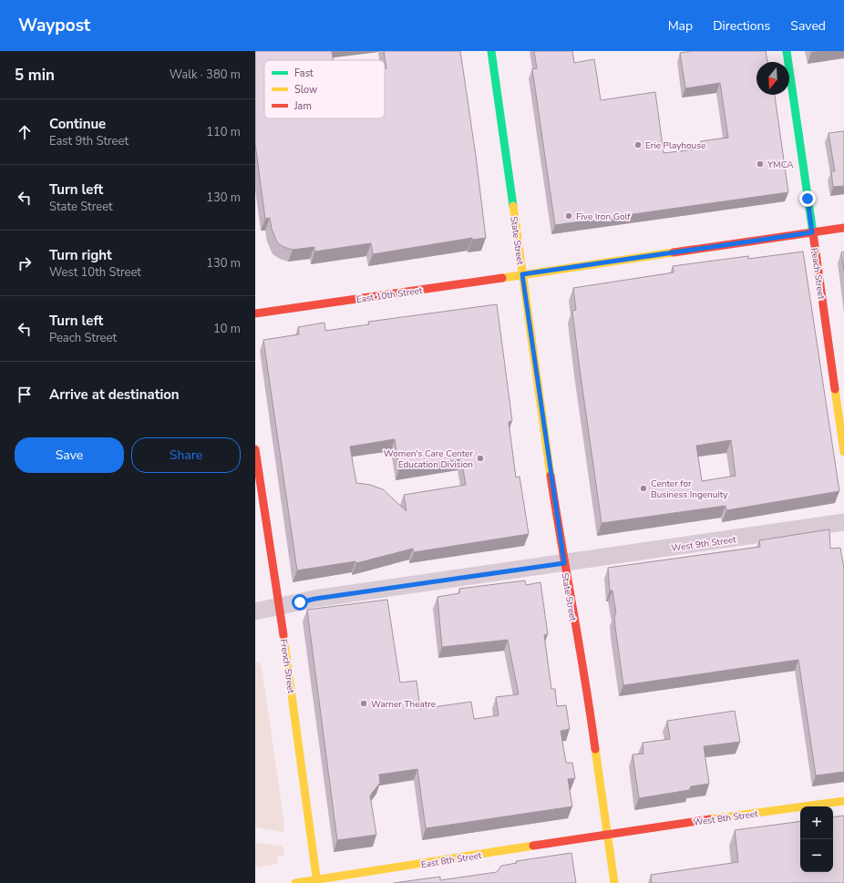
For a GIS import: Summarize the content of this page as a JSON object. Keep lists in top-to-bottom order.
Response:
{
  "streets": {
    "main road": [
      "State Street",
      "Peach Street",
      "East 10th Street",
      "French Street",
      "West 8th Street",
      "East 8th Street"
    ],
    "street": ["West 9th Street"]
  },
  "crossings": [
    ["State Street", "East 10th Street"],
    ["State Street", "West 9th Street"],
    ["State Street", "West 8th Street"],
    ["State Street", "East 8th Street"],
    ["Peach Street", "East 10th Street"],
    ["West 9th Street", "French Street"],
    ["French Street", "East 8th Street"],
    ["West 8th Street", "East 8th Street"]
  ],
  "places": [
    "Erie Playhouse",
    "YMCA",
    "Five Iron Golf",
    "Women's Care Center Education Division",
    "Center for Business Ingenuity",
    "Warner Theatre"
  ],
  "legend": ["Fast", "Slow", "Jam"],
  "north": "bottom",
  "page": {
    "header": "Waypost",
    "nav": ["Map", "Directions", "Saved"],
    "heading": ["5 min", "Walk · 380 m"],
    "list": [
      ["Continue", "East 9th Street", "110 m"],
      ["Turn left", "State Street", "130 m"],
      ["Turn right", "West 10th Street", "130 m"],
      ["Turn left", "Peach Street", "10 m"],
      "Arrive at destination"
    ],
    "buttons": ["Save", "Share"],
    "map_buttons": ["+", "−"]
  }
}
